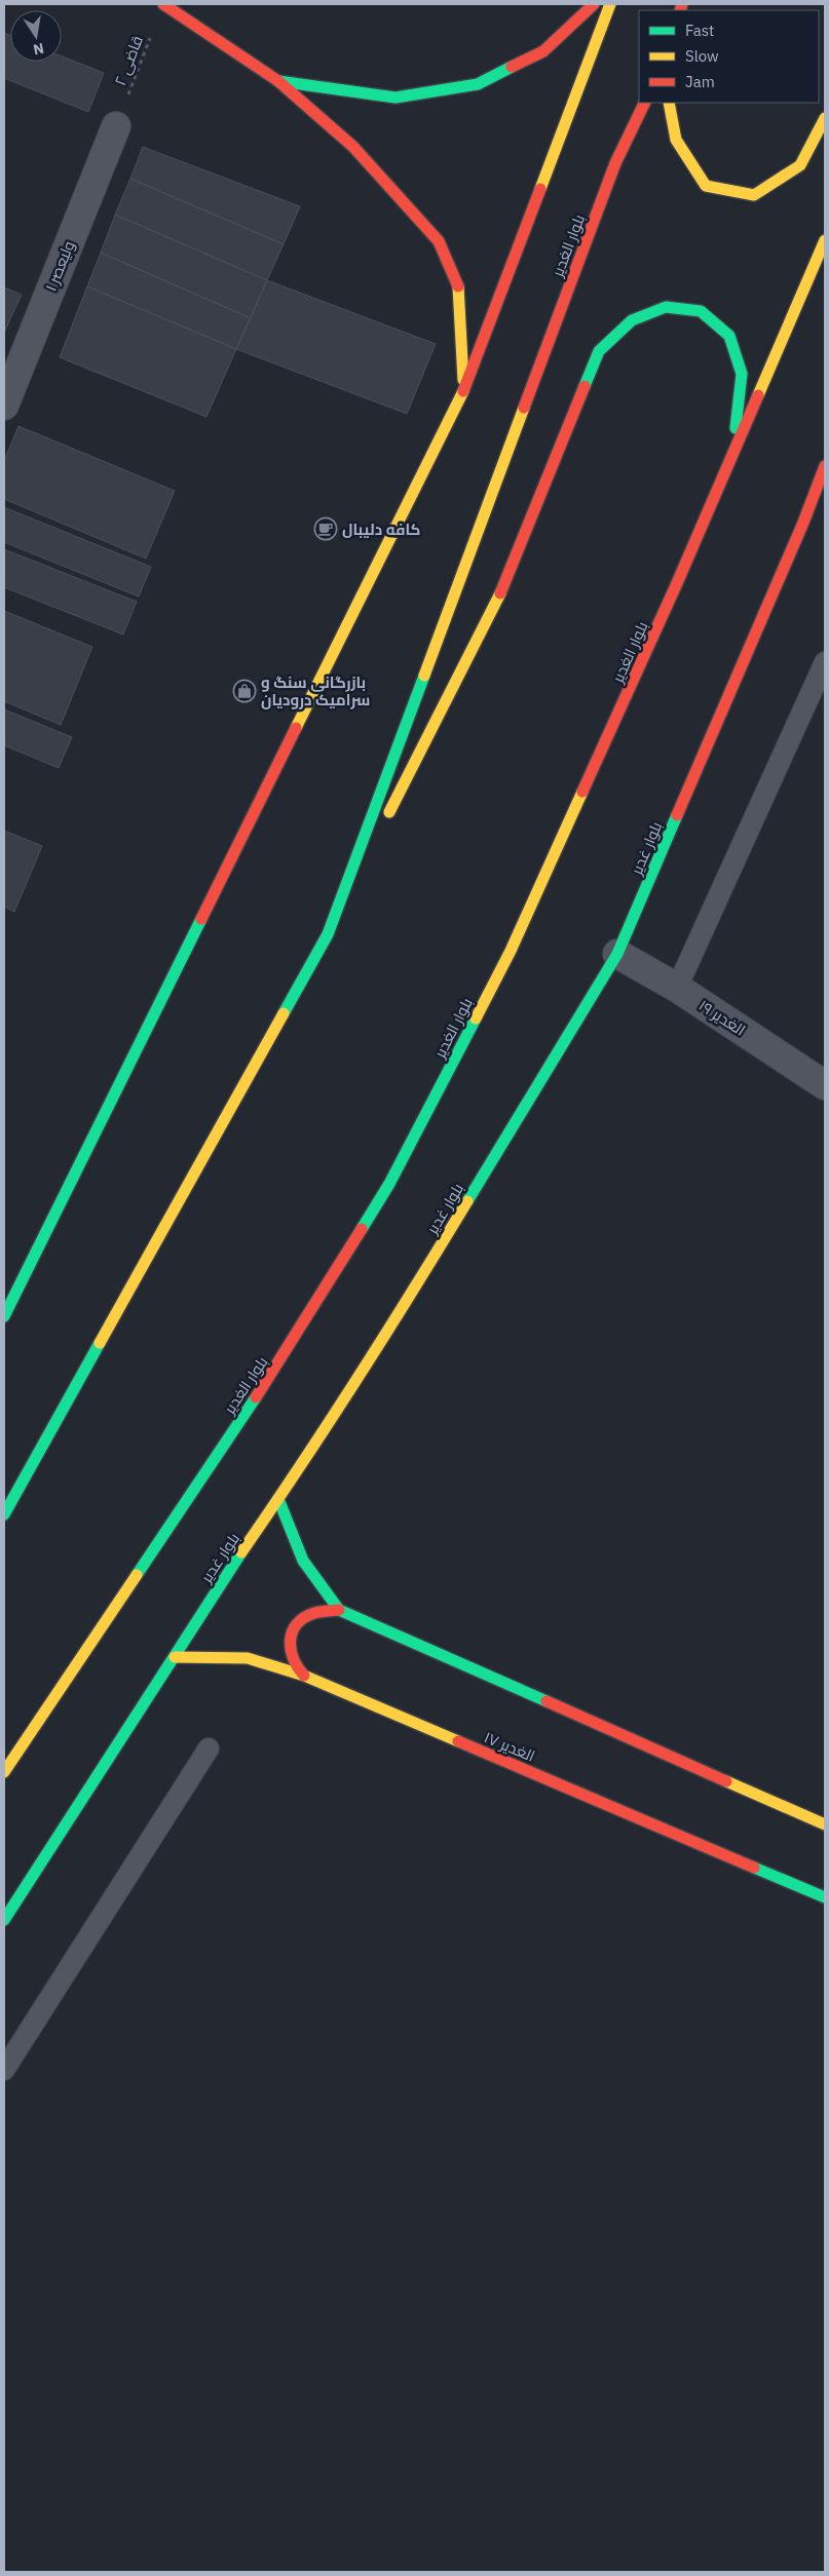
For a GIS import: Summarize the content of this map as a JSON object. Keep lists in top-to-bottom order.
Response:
{
  "streets": {
    "main road": ["بلوار الغدیر", "بلوار غدیر", "الغدیر ۱۷"],
    "street": ["ولیعصر ۱", "الغدیر ۱۹"],
    "path": ["قاضی ۲"]
  },
  "crossings": [
    ["قاضی ۲", "ولیعصر ۱"],
    ["بلوار غدیر", "الغدیر ۱۹"],
    ["بلوار غدیر", "الغدیر ۱۷"]
  ],
  "places": {
    "cafe": ["کافه دلیبال"],
    "shop": ["بازرگانی سنگ و سرامیک درودیان"]
  },
  "legend": ["Fast", "Slow", "Jam"],
  "north": "bottom"
}
